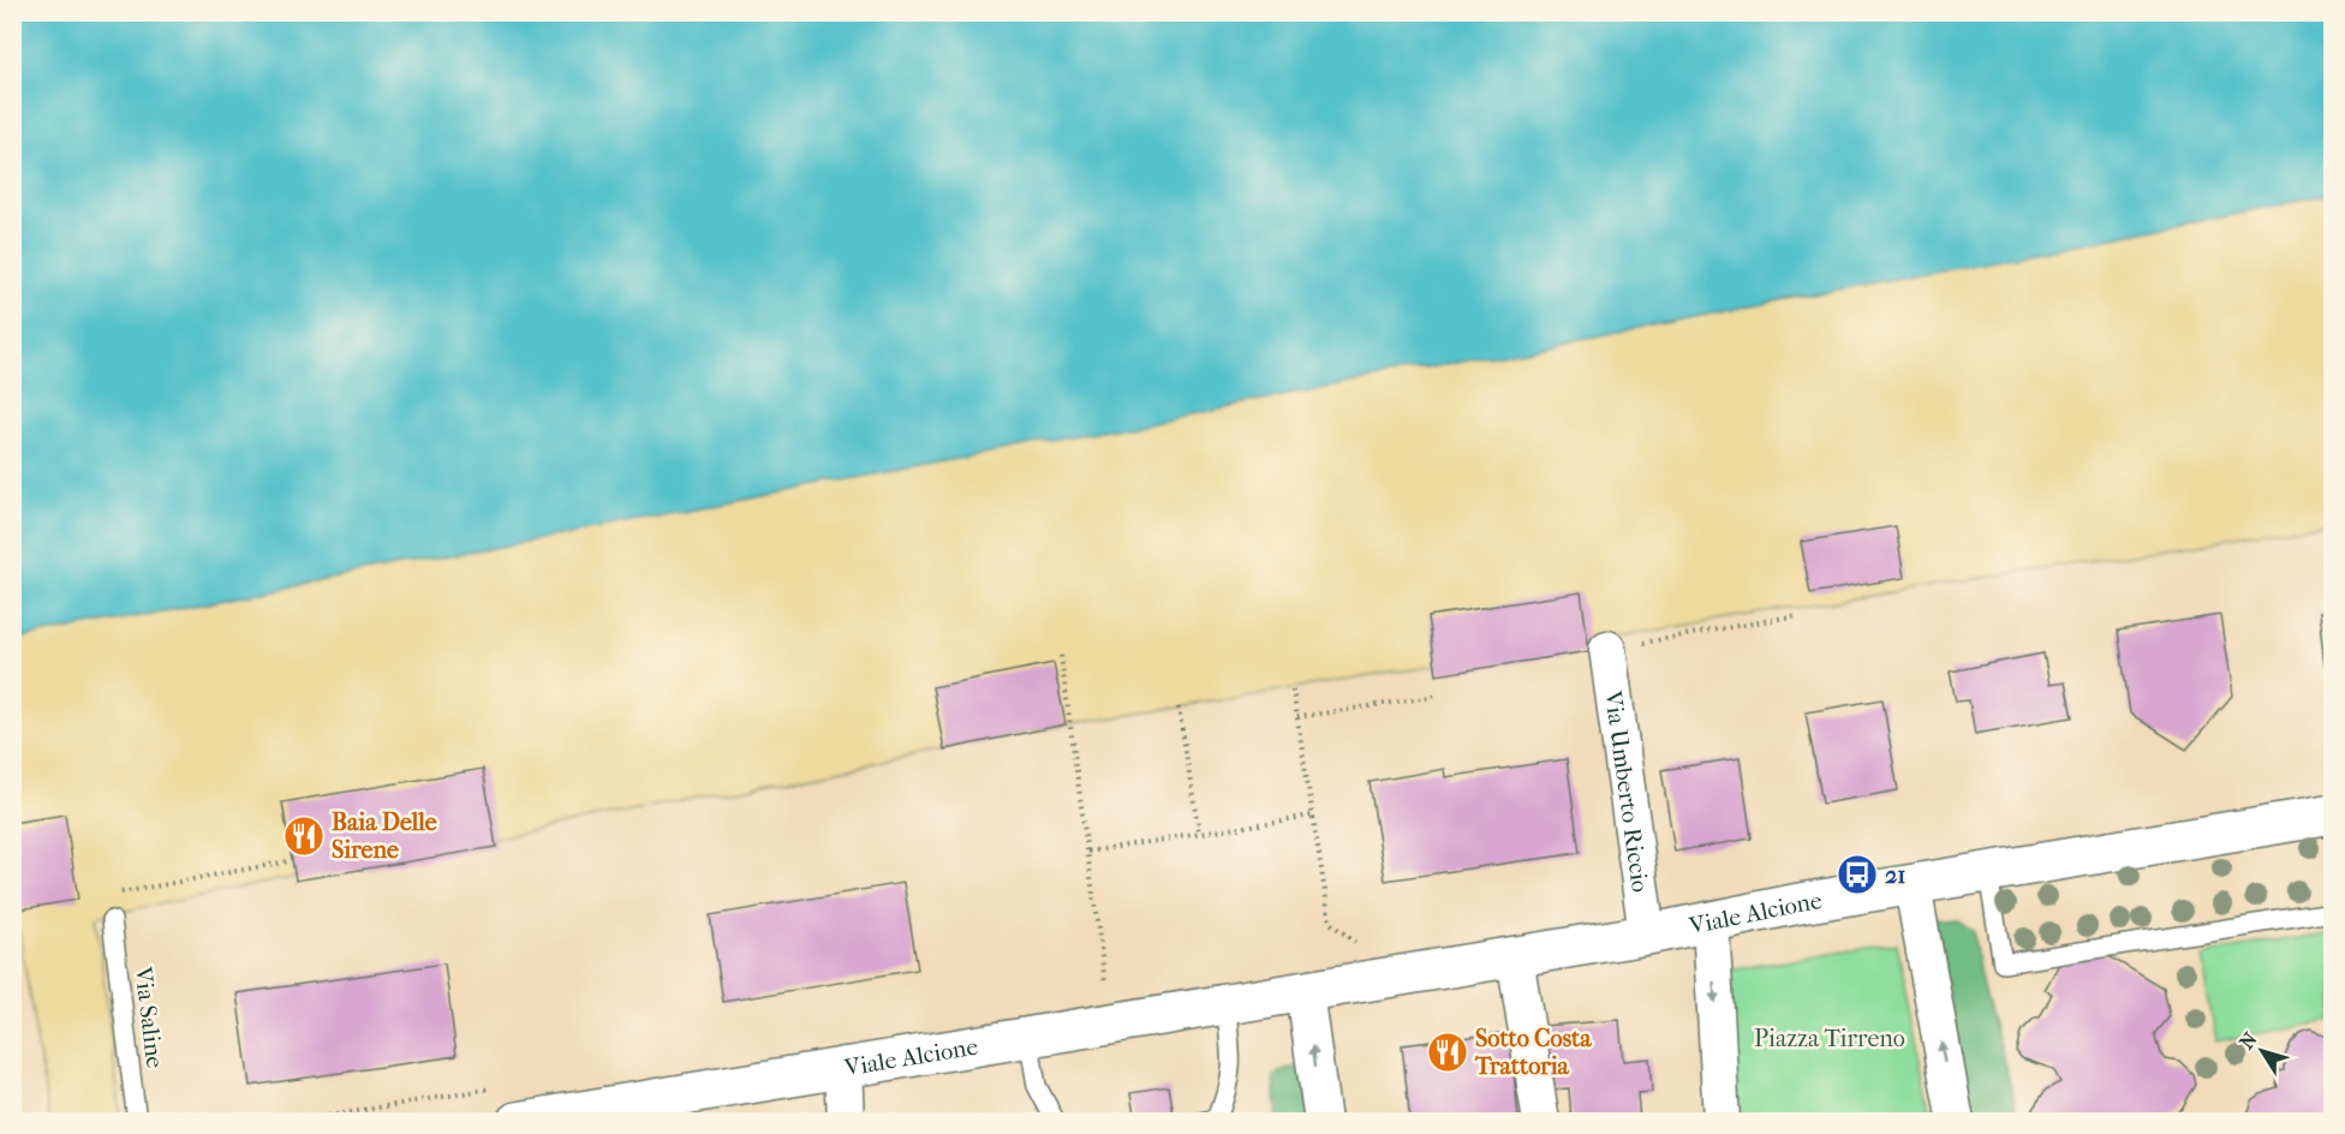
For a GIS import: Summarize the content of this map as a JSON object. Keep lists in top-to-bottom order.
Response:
{
  "streets": {
    "street": ["Via Umberto Riccio", "Viale Alcione"],
    "lane": ["Via Saline"]
  },
  "crossings": [
    ["Via Umberto Riccio", "Viale Alcione"]
  ],
  "parks": ["Piazza Tirreno"],
  "places": {
    "restaurant": ["Baia Delle Sirene", "Sotto Costa Trattoria"],
    "bus stop": ["21"]
  },
  "north": "top left"
}
